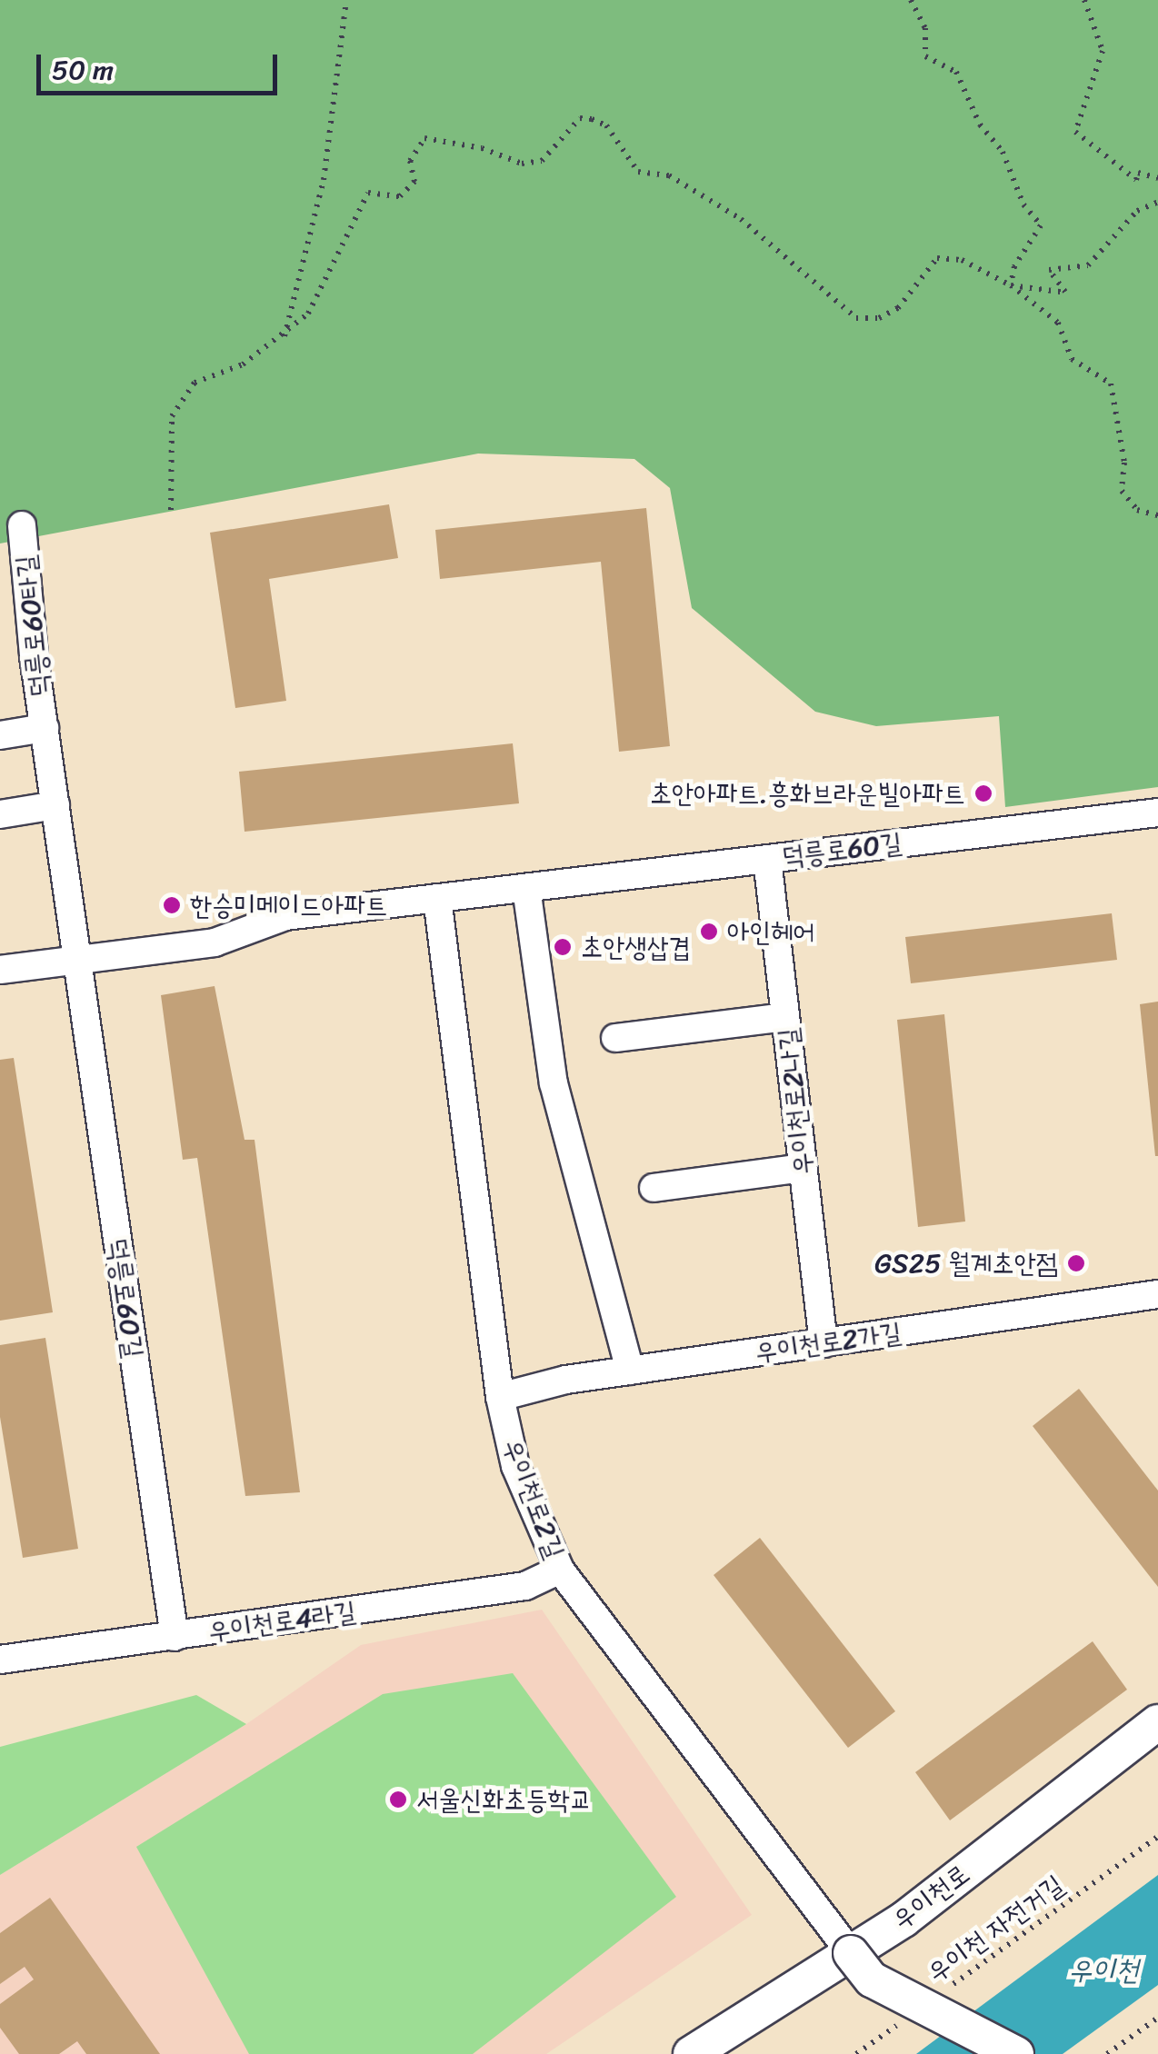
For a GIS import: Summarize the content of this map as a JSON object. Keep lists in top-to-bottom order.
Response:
{
  "streets": {
    "street": [
      "덕릉로60타길",
      "덕릉로60길",
      "우이천로2나길",
      "우이천로2가길",
      "우이천로2길",
      "우이천로4라길",
      "우이천로"
    ],
    "path": ["우이천 자전거길"]
  },
  "crossings": [
    ["덕릉로60타길", "덕릉로60길"],
    ["덕릉로60길", "우이천로2나길"],
    ["덕릉로60길", "우이천로2길"],
    ["덕릉로60길", "우이천로4라길"],
    ["우이천로2나길", "우이천로2가길"],
    ["우이천로2가길", "우이천로2길"],
    ["우이천로2길", "우이천로4라길"],
    ["우이천로2길", "우이천로"]
  ],
  "water": ["우이천"],
  "places": [
    "초안아파트.흥화브라운빌아파트",
    "한승미메이드아파트",
    "아인헤어",
    "초안생삽겹",
    "GS25 월계초안점",
    "서울신화초등학교"
  ],
  "scale_bar": "50 m"
}
